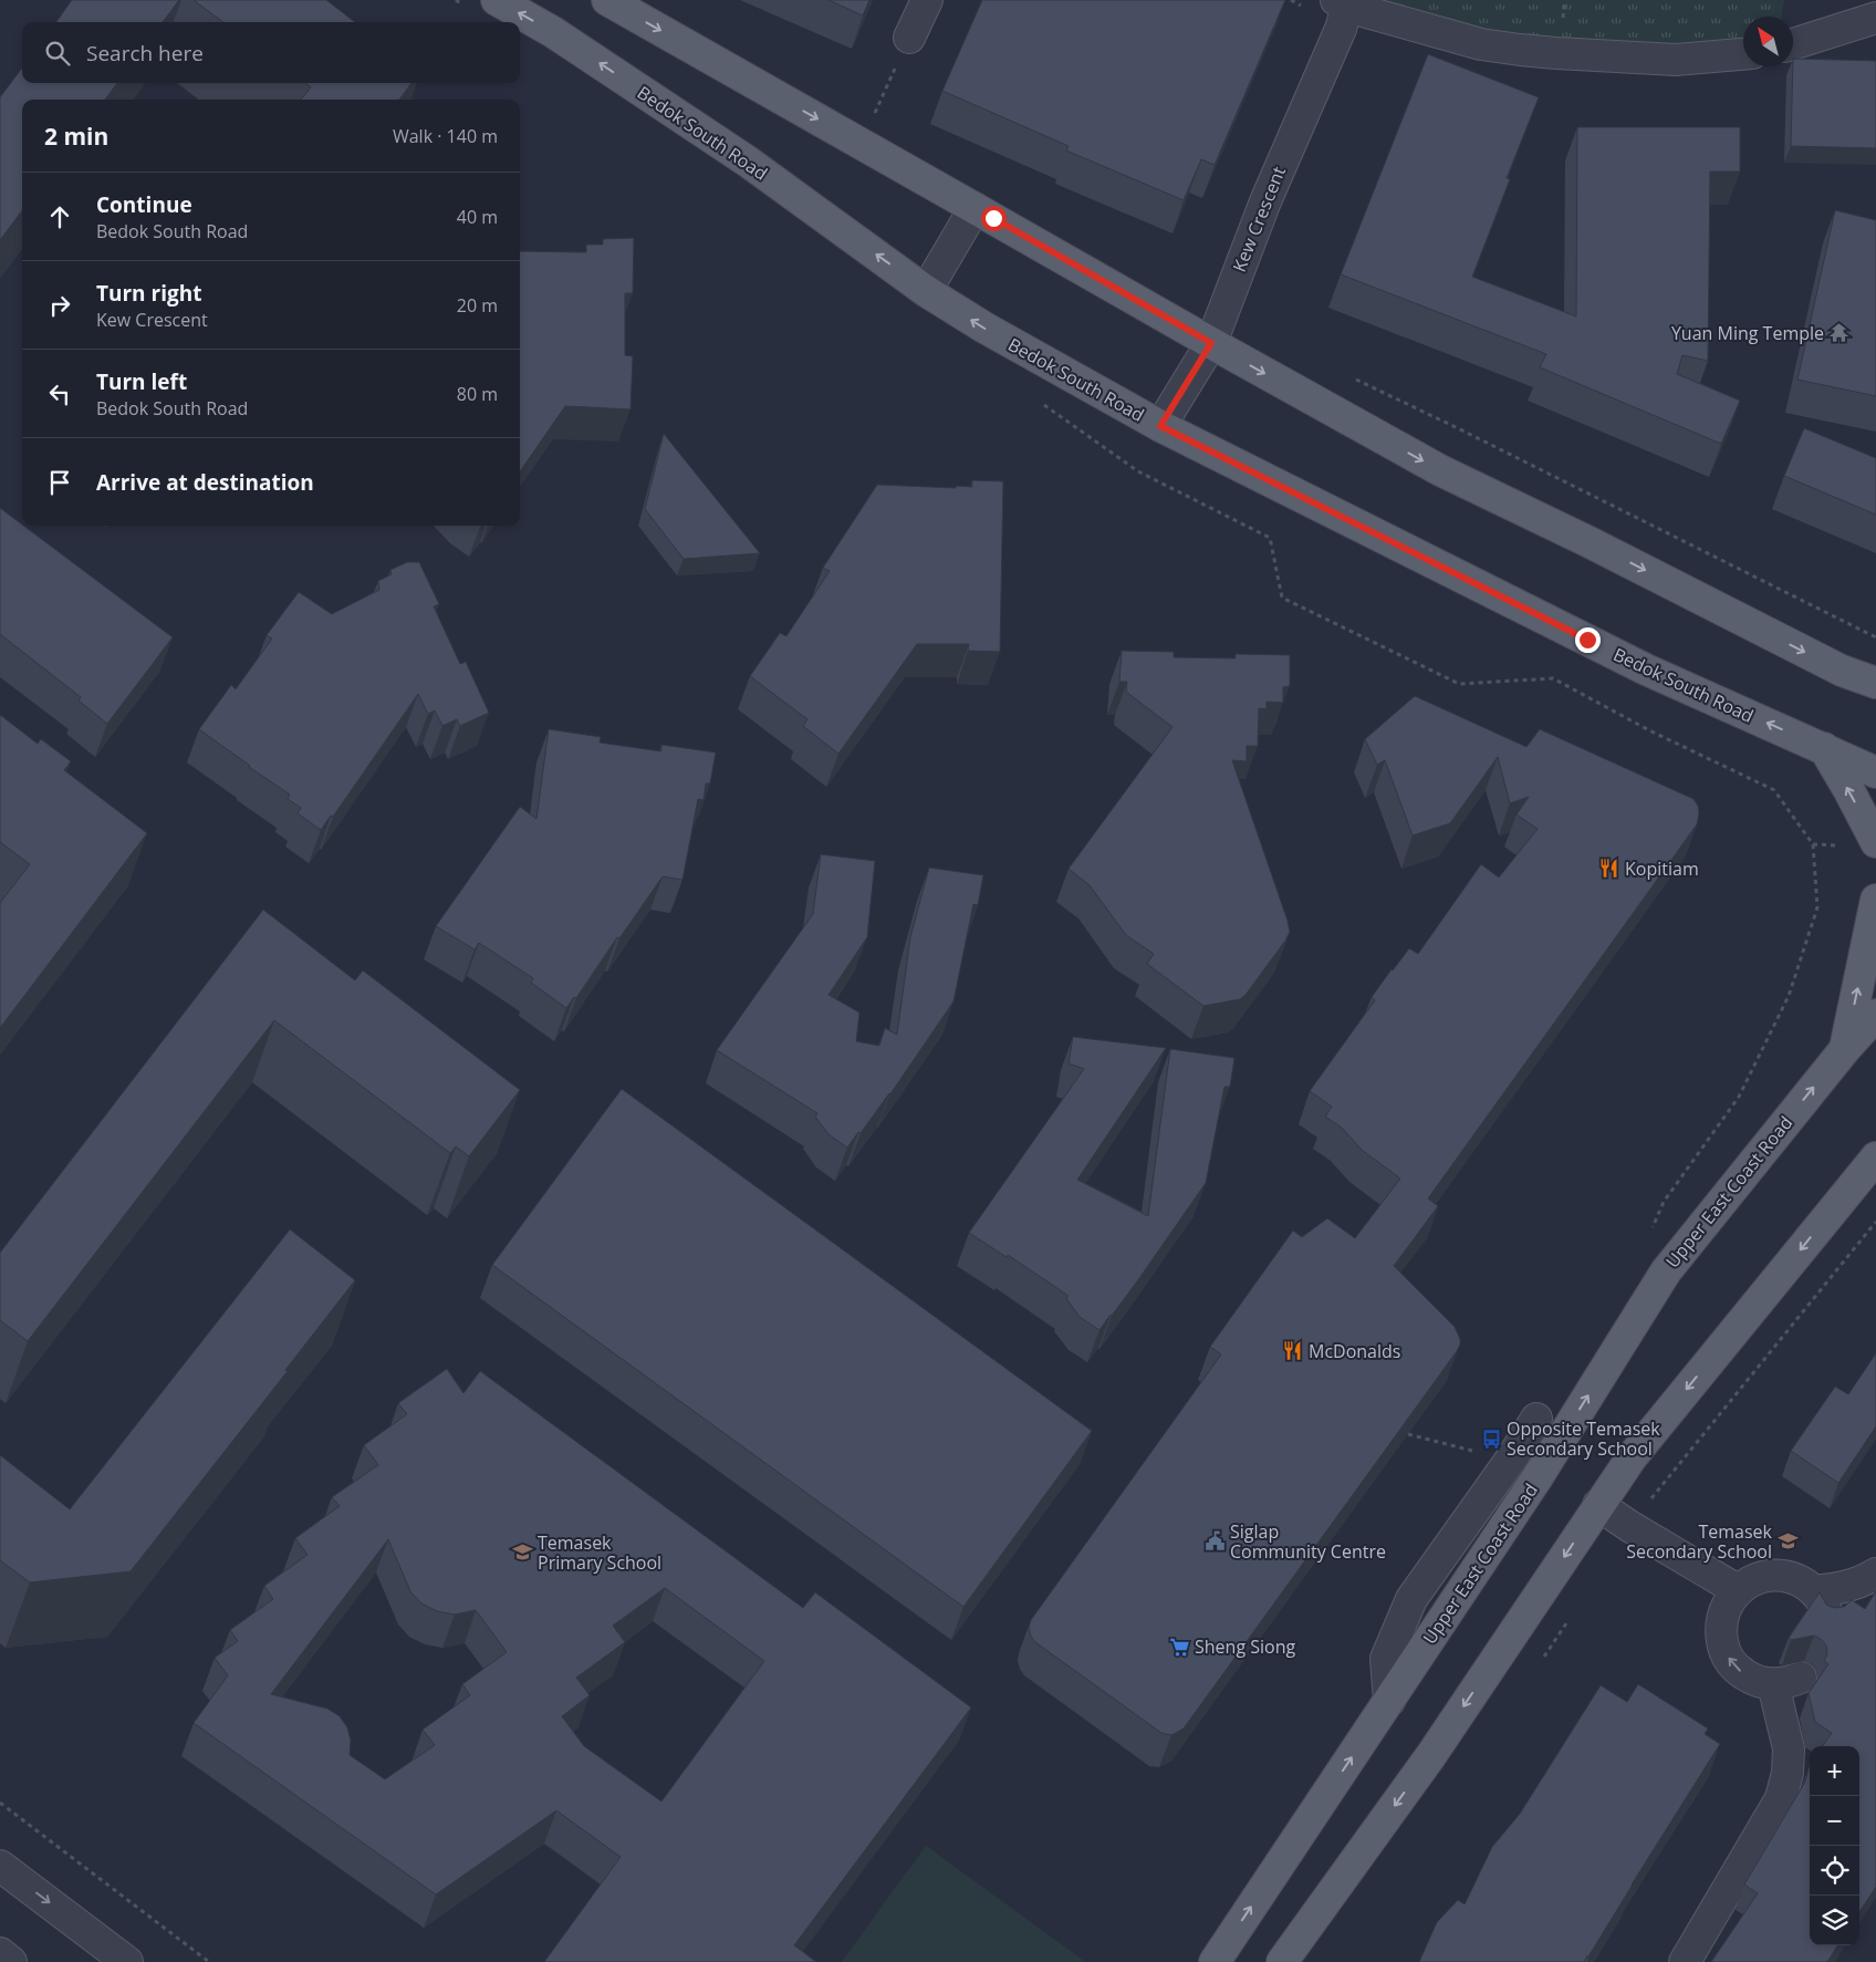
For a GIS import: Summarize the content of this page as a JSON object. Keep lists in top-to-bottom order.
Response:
{
  "streets": {
    "main road": ["Bedok South Road", "Upper East Coast Road"],
    "street": ["Kew Crescent"]
  },
  "crossings": [
    ["Bedok South Road", "Kew Crescent"]
  ],
  "places": {
    "temple": ["Yuan Ming Temple"],
    "restaurant": ["Kopitiam", "McDonalds"],
    "bus stop": ["Opposite Temasek Secondary School"],
    "public building": ["Siglap Community Centre"],
    "school or university": ["Temasek Secondary School", "Temasek Primary School"],
    "supermarket": ["Sheng Siong"]
  },
  "north": "top left",
  "page": {
    "search": "Search here",
    "heading": ["2 min", "Walk · 140 m"],
    "list": [
      ["Continue", "Bedok South Road", "40 m"],
      ["Turn right", "Kew Crescent", "20 m"],
      ["Turn left", "Bedok South Road", "80 m"],
      "Arrive at destination"
    ],
    "map_buttons": ["+", "−"]
  }
}
